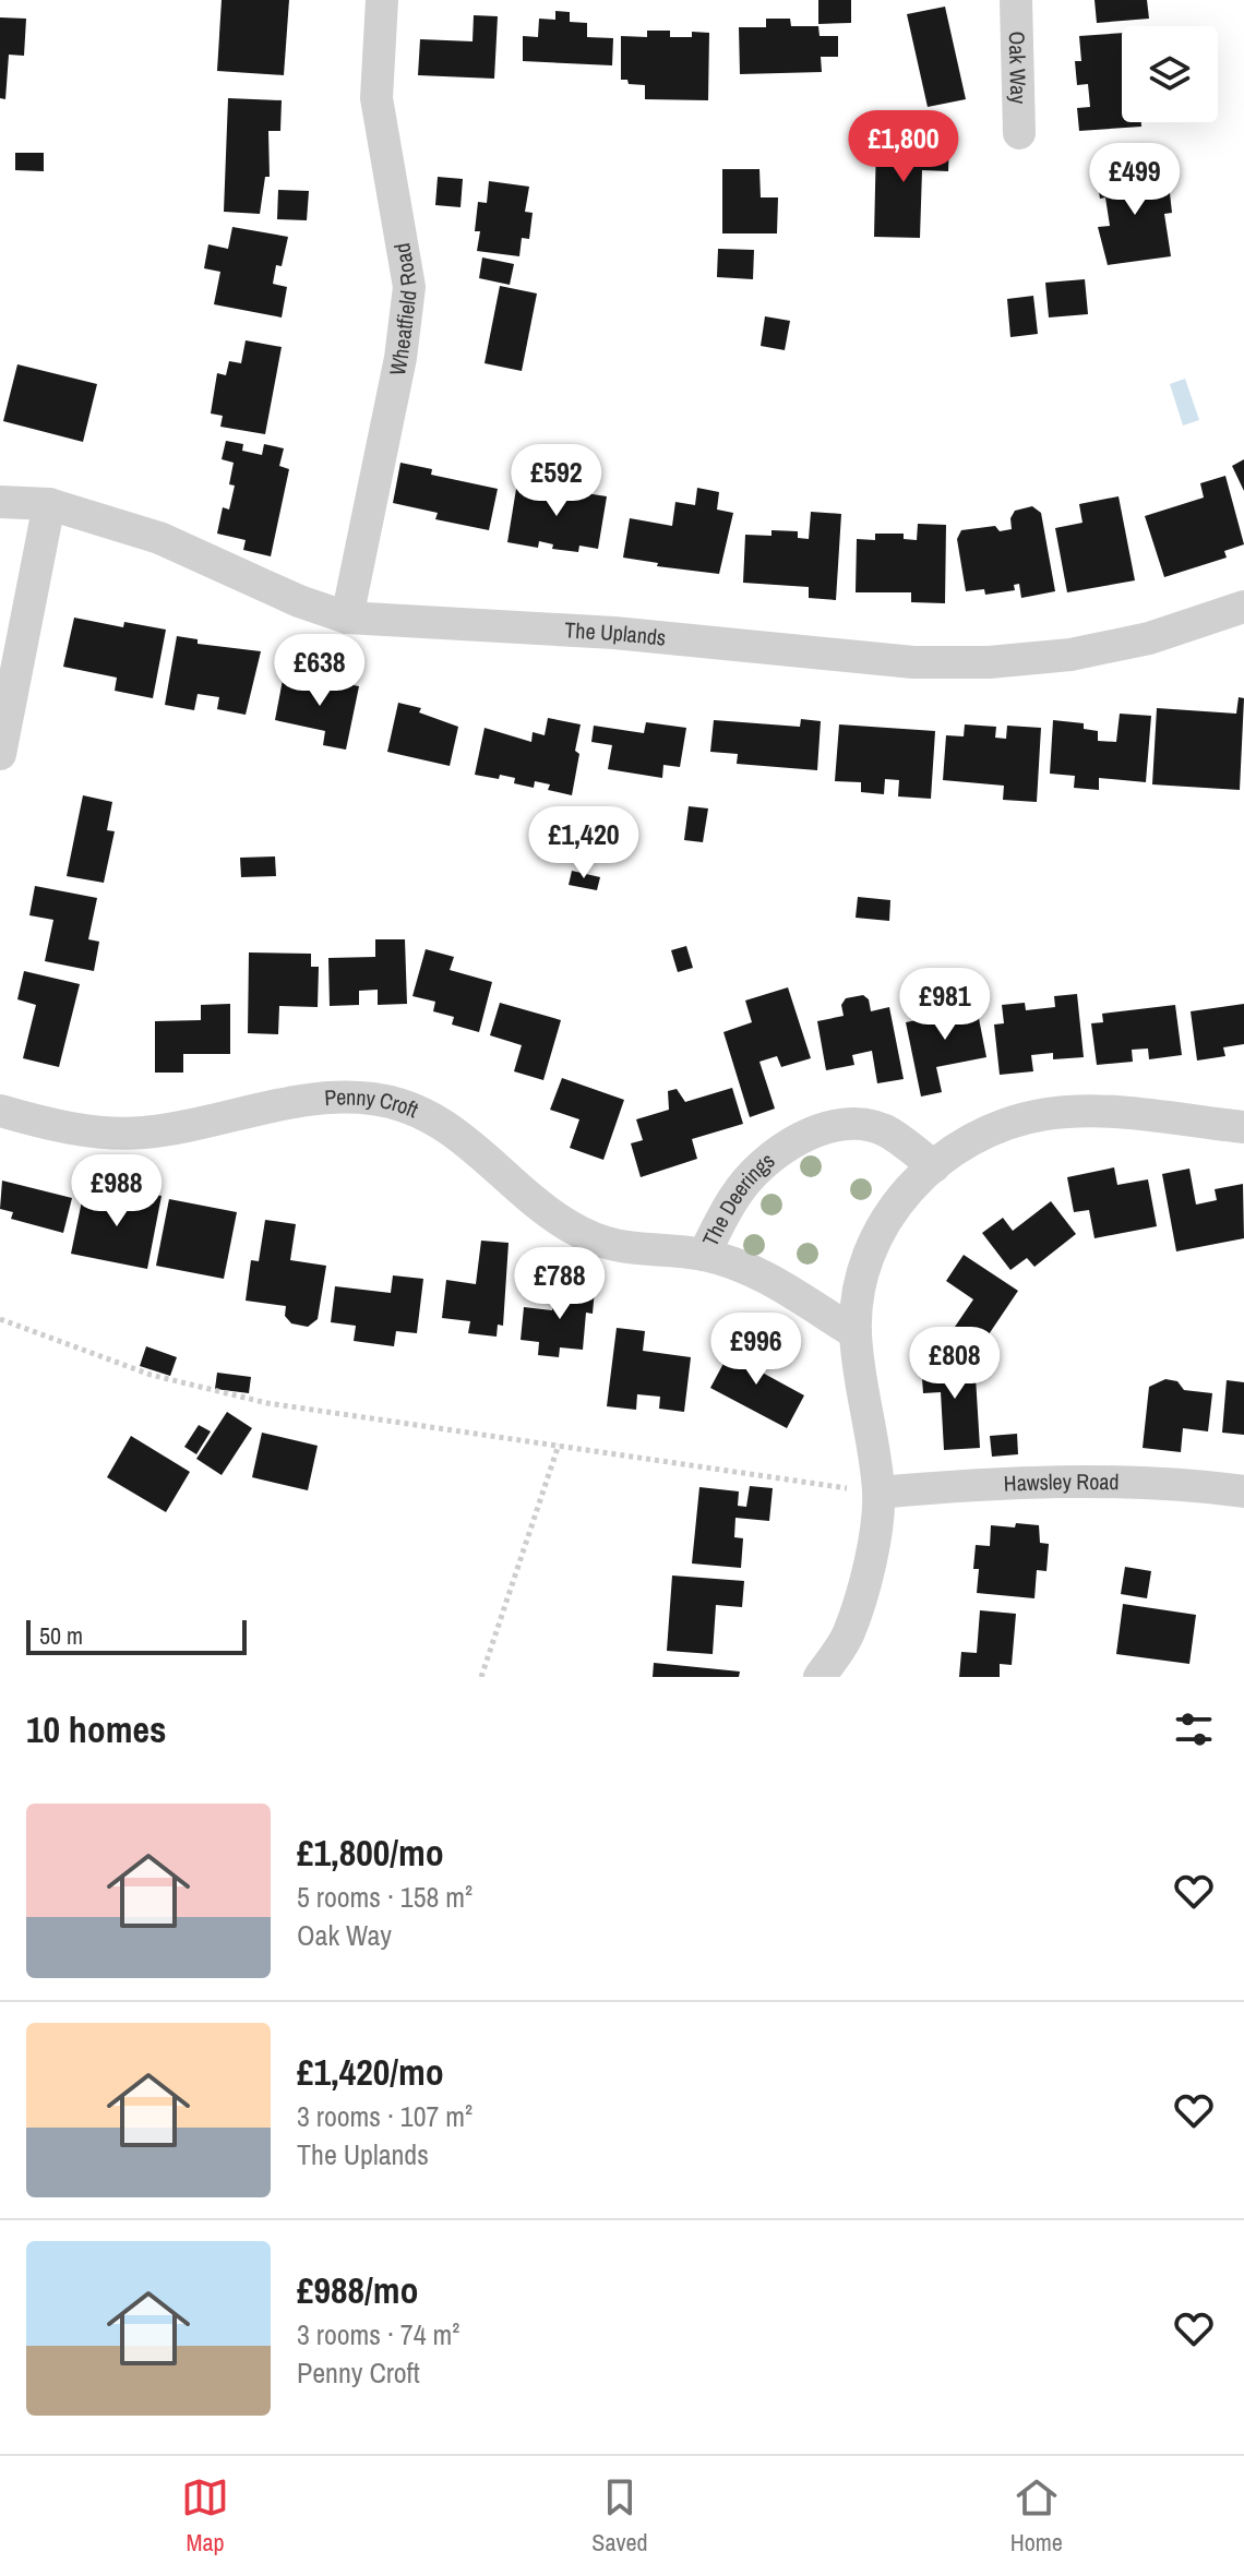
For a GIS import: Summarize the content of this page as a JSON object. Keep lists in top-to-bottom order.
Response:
{
  "streets": {
    "street": [
      "Oak Way",
      "Wheatfield Road",
      "The Uplands",
      "Penny Croft",
      "The Deerings",
      "Hawsley Road"
    ]
  },
  "crossings": [
    ["Wheatfield Road", "The Uplands"],
    ["Penny Croft", "The Deerings"]
  ],
  "scale_bar": "50 m",
  "page": {
    "price": [
      "£1,800",
      "£499",
      "£592",
      "£638",
      "£1,420",
      "£981",
      "£988",
      "£788",
      "£996",
      "£808"
    ],
    "scale": "50 m",
    "heading": "10 homes",
    "list": [
      {
        "name": "£1,800/mo",
        "note": "5 rooms · 158 m² · Oak Way"
      },
      {
        "name": "£1,420/mo",
        "note": "3 rooms · 107 m² · The Uplands"
      },
      {
        "name": "£988/mo",
        "note": "3 rooms · 74 m² · Penny Croft"
      }
    ],
    "tabs": ["Map", "Saved", "Home"]
  }
}
